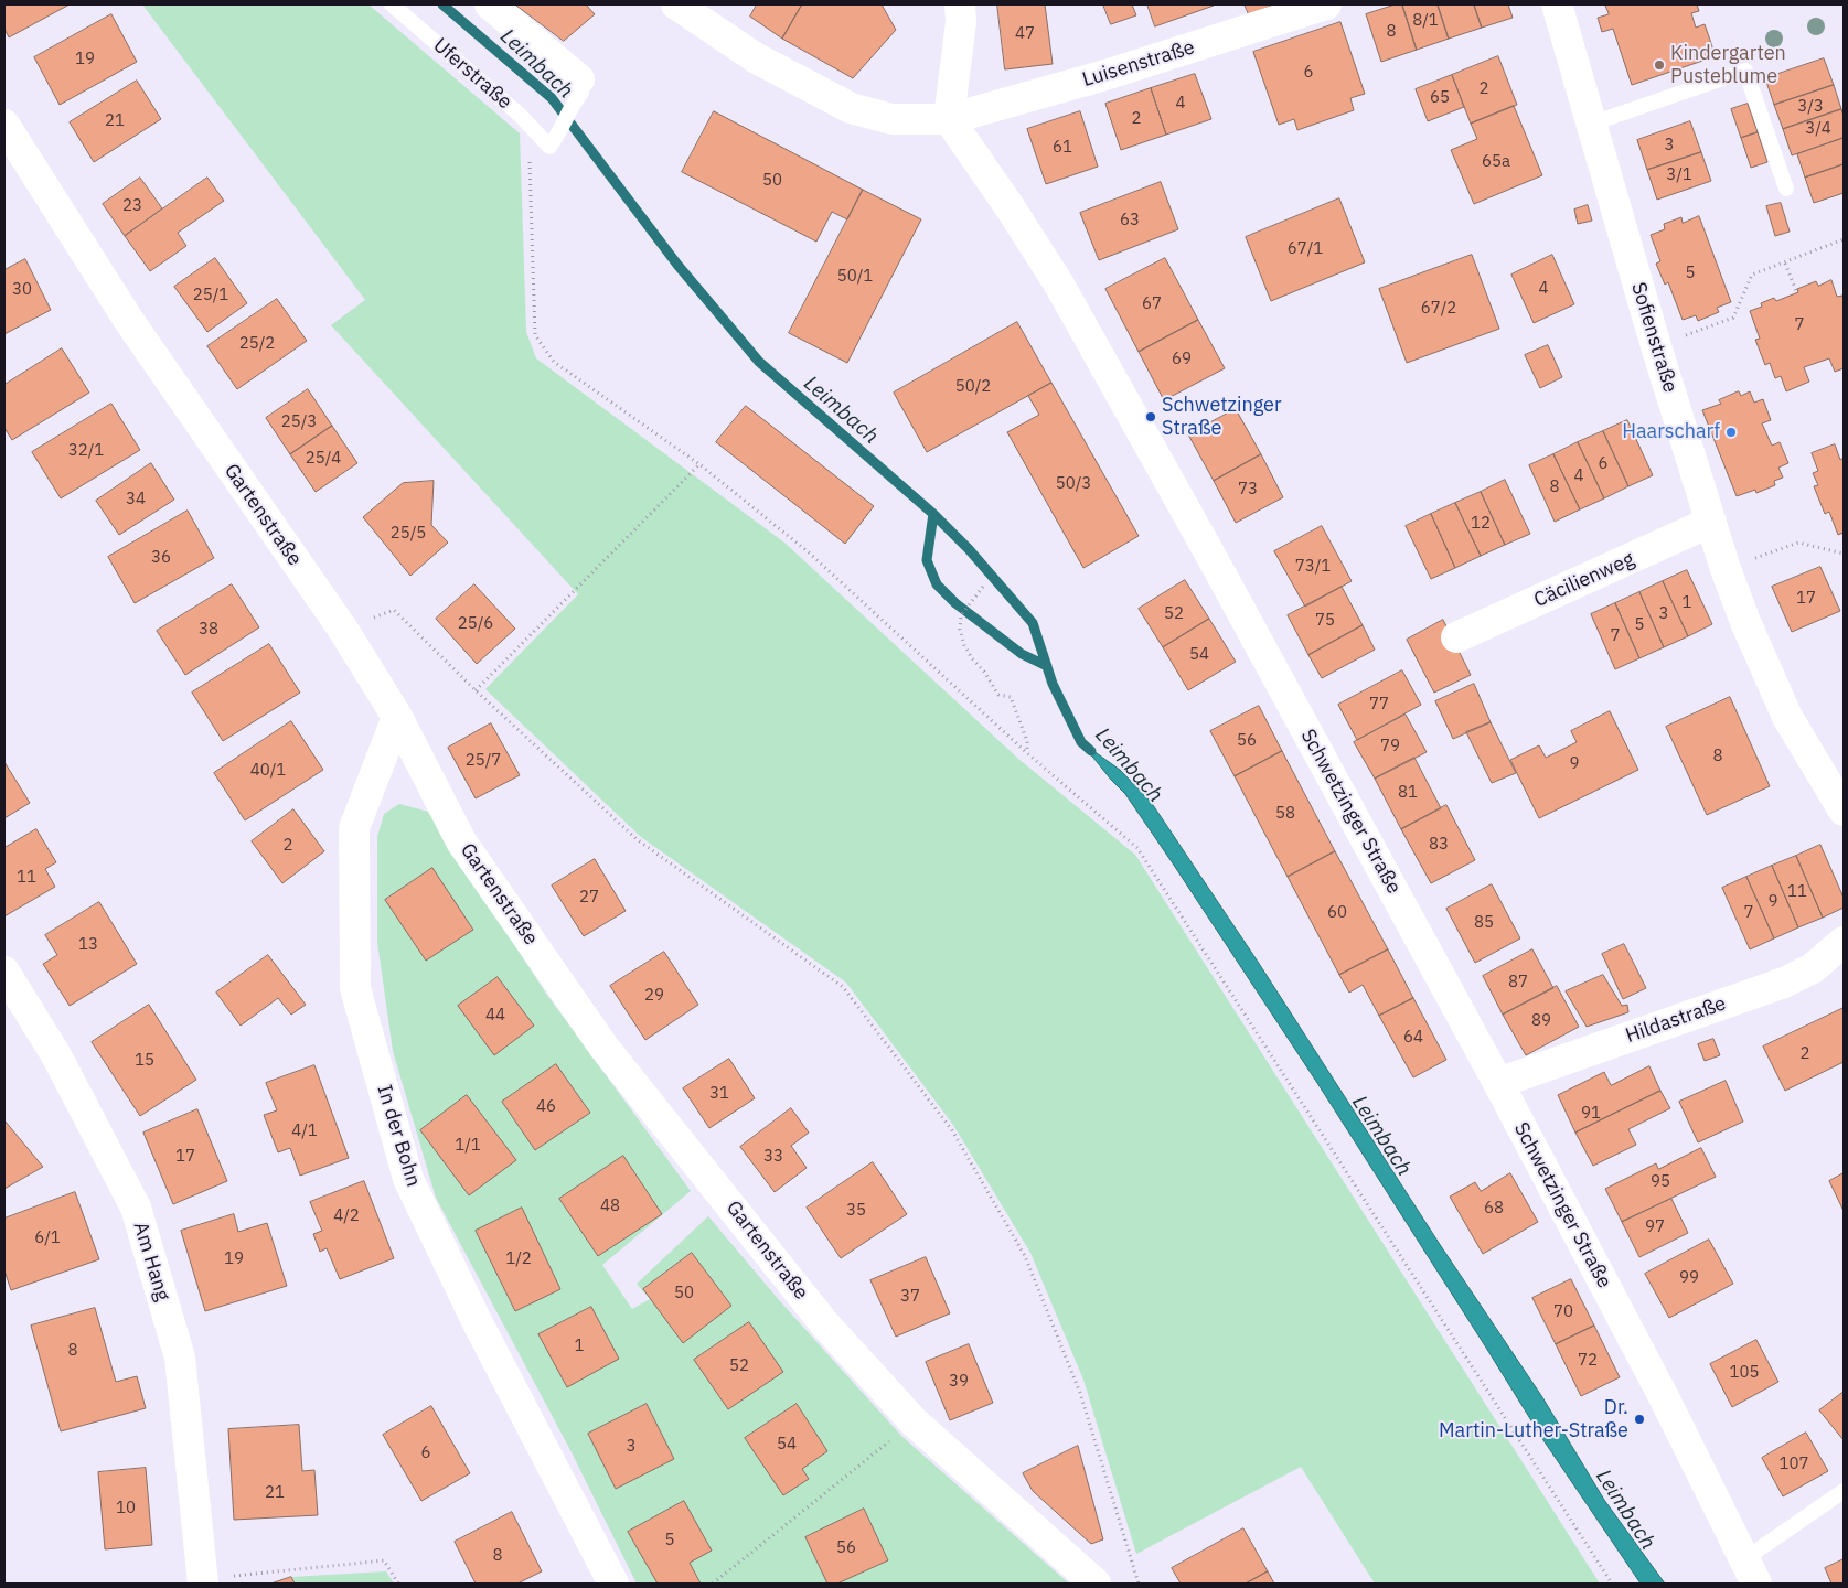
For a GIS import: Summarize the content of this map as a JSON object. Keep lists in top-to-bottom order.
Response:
{
  "streets": {
    "street": [
      "Luisenstraße",
      "Sofienstraße",
      "Gartenstraße",
      "Cäcilienweg",
      "Schwetzinger Straße",
      "Hildastraße",
      "In der Bohn",
      "Am Hang"
    ],
    "lane": ["Uferstraße"]
  },
  "crossings": [
    ["Luisenstraße", "Schwetzinger Straße"],
    ["Sofienstraße", "Cäcilienweg"],
    ["Gartenstraße", "In der Bohn"],
    ["Schwetzinger Straße", "Hildastraße"]
  ],
  "water": ["Leimbach"],
  "places": [
    "Kindergarten Pusteblume",
    "Schwetzinger Straße",
    "Haarscharf",
    "Dr. Martin-Luther-Straße"
  ],
  "house_numbers": [
    "8/1",
    "8",
    "47",
    "19",
    "6",
    "2",
    "65",
    "4",
    "3/3",
    "2",
    "21",
    "3/4",
    "3",
    "61",
    "65a",
    "3/1",
    "50",
    "23",
    "63",
    "67/1",
    "5",
    "50/1",
    "4",
    "30",
    "25/1",
    "67",
    "67/2",
    "7",
    "25/2",
    "69",
    "50/2",
    "25/3",
    "32/1",
    "25/4",
    "6",
    "4",
    "50/3",
    "8",
    "73",
    "34",
    "12",
    "25/5",
    "36",
    "73/1",
    "17",
    "1",
    "52",
    "3",
    "75",
    "25/6",
    "5",
    "38",
    "7",
    "54",
    "77",
    "56",
    "79",
    "8",
    "25/7",
    "9",
    "40/1",
    "81",
    "58",
    "83",
    "2",
    "11",
    "11",
    "27",
    "9",
    "60",
    "7",
    "85",
    "13",
    "87",
    "29",
    "44",
    "89",
    "64",
    "2",
    "15",
    "31",
    "46",
    "91",
    "4/1",
    "1/1",
    "17",
    "33",
    "95",
    "48",
    "68",
    "35",
    "4/2",
    "97",
    "6/1",
    "19",
    "1/2",
    "99",
    "50",
    "37",
    "70",
    "1",
    "8",
    "72",
    "52",
    "105",
    "39",
    "54",
    "3",
    "6",
    "107",
    "21",
    "10",
    "5",
    "56",
    "8"
  ]
}
